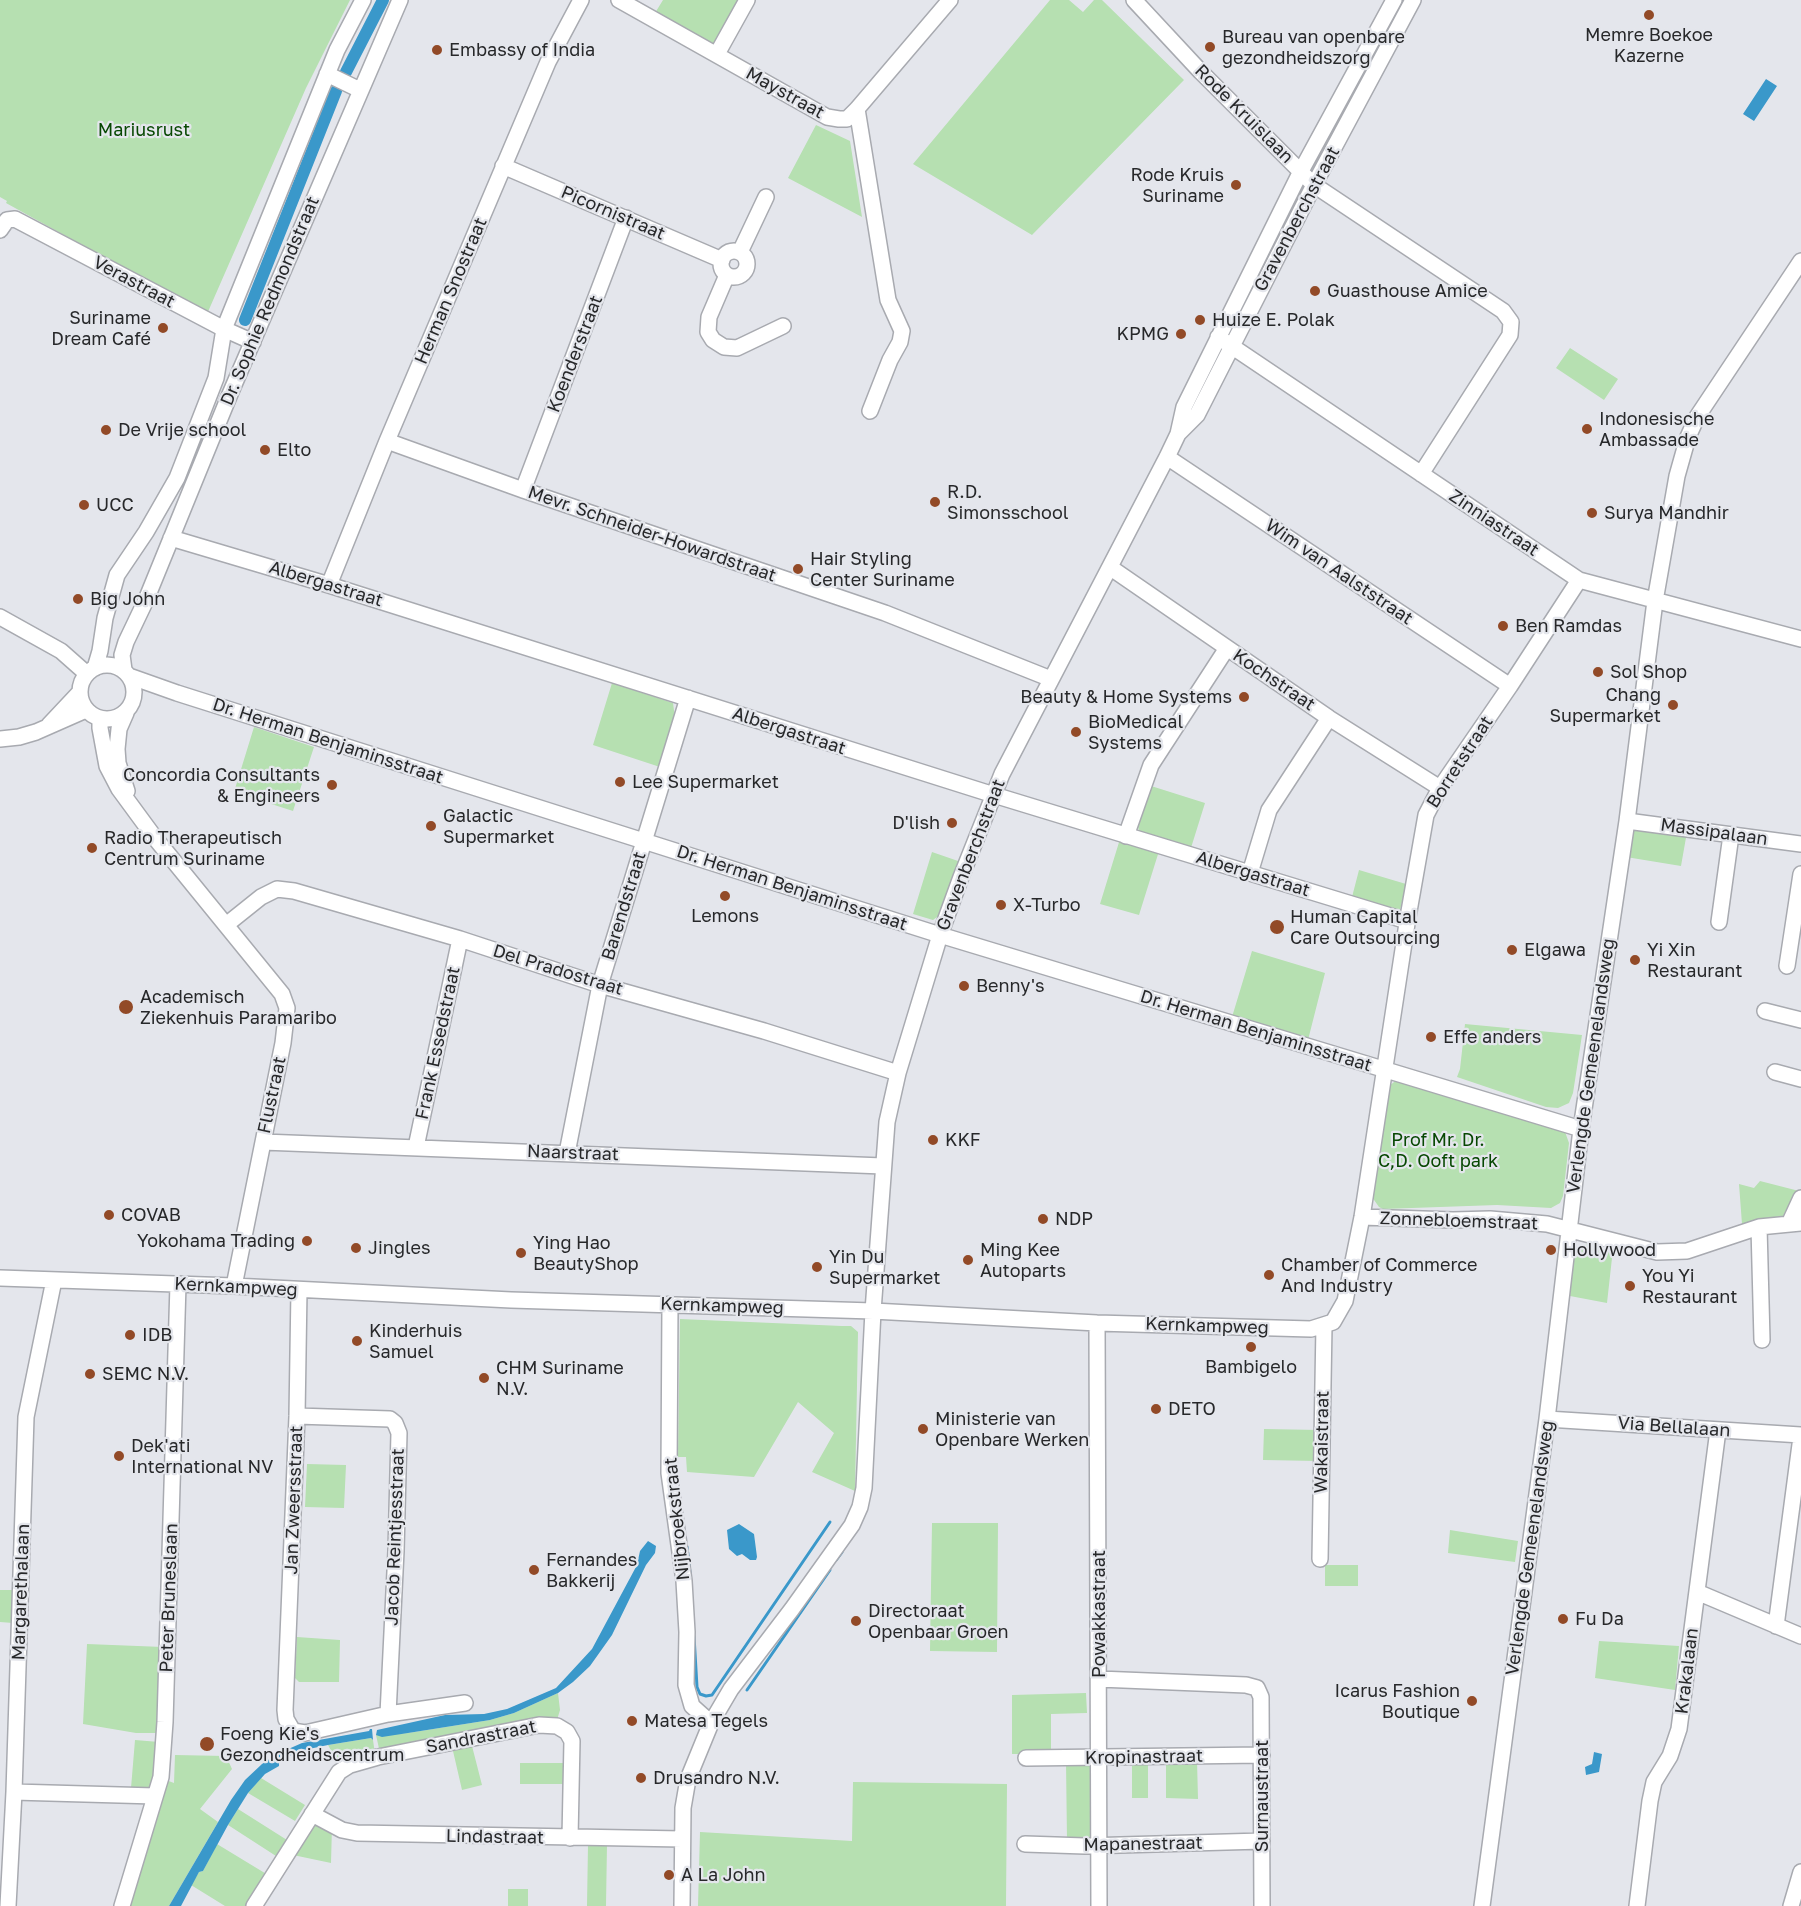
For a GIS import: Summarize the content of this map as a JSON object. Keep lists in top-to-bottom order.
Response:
{
  "streets": {
    "street": [
      "Maystraat",
      "Rode Kruislaan",
      "Picornistraat",
      "Gravenberchstraat",
      "Verastraat",
      "Herman Snostraat",
      "Dr. Sophie Redmondstraat",
      "Koenderstraat",
      "Zinniastraat",
      "Mevr. Schneider-Howardstraat",
      "Wim van Aalststraat",
      "Albergastraat",
      "Kochstraat",
      "Dr. Herman Benjaminsstraat",
      "Borretstraat",
      "Massipalaan",
      "Barendstraat",
      "Del Pradostraat",
      "Frank Essedstraat",
      "Verlengde Gemeenelandsweg",
      "Flustraat",
      "Naarstraat",
      "Zonnebloemstraat",
      "Kernkampweg",
      "Via Bellalaan",
      "Wakaistraat",
      "Jan Zweersstraat",
      "Nijbroekstraat",
      "Jacob Reintjesstraat",
      "Margarethalaan",
      "Peter Bruneslaan",
      "Powakkastraat",
      "Krakalaan",
      "Sandrastraat",
      "Kropinastraat",
      "Surnaustraat",
      "Lindastraat",
      "Mapanestraat"
    ]
  },
  "crossings": [
    ["Rode Kruislaan", "Gravenberchstraat"],
    ["Rode Kruislaan", "Zinniastraat"],
    ["Picornistraat", "Herman Snostraat"],
    ["Picornistraat", "Koenderstraat"],
    ["Gravenberchstraat", "Zinniastraat"],
    ["Gravenberchstraat", "Mevr. Schneider-Howardstraat"],
    ["Gravenberchstraat", "Wim van Aalststraat"],
    ["Gravenberchstraat", "Albergastraat"],
    ["Gravenberchstraat", "Kochstraat"],
    ["Gravenberchstraat", "Dr. Herman Benjaminsstraat"],
    ["Gravenberchstraat", "Del Pradostraat"],
    ["Gravenberchstraat", "Naarstraat"],
    ["Gravenberchstraat", "Kernkampweg"],
    ["Gravenberchstraat", "Nijbroekstraat"],
    ["Gravenberchstraat", "Lindastraat"],
    ["Verastraat", "Dr. Sophie Redmondstraat"],
    ["Herman Snostraat", "Mevr. Schneider-Howardstraat"],
    ["Herman Snostraat", "Albergastraat"],
    ["Dr. Sophie Redmondstraat", "Albergastraat"],
    ["Dr. Sophie Redmondstraat", "Dr. Herman Benjaminsstraat"],
    ["Dr. Sophie Redmondstraat", "Flustraat"],
    ["Koenderstraat", "Mevr. Schneider-Howardstraat"],
    ["Zinniastraat", "Borretstraat"],
    ["Zinniastraat", "Verlengde Gemeenelandsweg"],
    ["Wim van Aalststraat", "Borretstraat"],
    ["Albergastraat", "Borretstraat"],
    ["Albergastraat", "Barendstraat"],
    ["Kochstraat", "Borretstraat"],
    ["Dr. Herman Benjaminsstraat", "Borretstraat"],
    ["Dr. Herman Benjaminsstraat", "Barendstraat"],
    ["Dr. Herman Benjaminsstraat", "Verlengde Gemeenelandsweg"],
    ["Dr. Herman Benjaminsstraat", "Flustraat"],
    ["Borretstraat", "Zonnebloemstraat"],
    ["Massipalaan", "Verlengde Gemeenelandsweg"],
    ["Barendstraat", "Del Pradostraat"],
    ["Barendstraat", "Naarstraat"],
    ["Del Pradostraat", "Frank Essedstraat"],
    ["Del Pradostraat", "Flustraat"],
    ["Frank Essedstraat", "Naarstraat"],
    ["Verlengde Gemeenelandsweg", "Zonnebloemstraat"],
    ["Verlengde Gemeenelandsweg", "Via Bellalaan"],
    ["Flustraat", "Naarstraat"],
    ["Flustraat", "Kernkampweg"],
    ["Kernkampweg", "Wakaistraat"],
    ["Kernkampweg", "Jan Zweersstraat"],
    ["Kernkampweg", "Nijbroekstraat"],
    ["Kernkampweg", "Margarethalaan"],
    ["Kernkampweg", "Peter Bruneslaan"],
    ["Kernkampweg", "Powakkastraat"],
    ["Via Bellalaan", "Krakalaan"],
    ["Jan Zweersstraat", "Jacob Reintjesstraat"],
    ["Powakkastraat", "Kropinastraat"],
    ["Powakkastraat", "Surnaustraat"],
    ["Powakkastraat", "Mapanestraat"],
    ["Sandrastraat", "Lindastraat"],
    ["Kropinastraat", "Surnaustraat"],
    ["Surnaustraat", "Mapanestraat"]
  ],
  "parks": ["Mariusrust", "Prof Mr. Dr. C,D. Ooft park"],
  "places": [
    "Memre Boekoe Kazerne",
    "Bureau van openbare gezondheidszorg",
    "Embassy of India",
    "Rode Kruis Suriname",
    "Guasthouse Amice",
    "Huize E. Polak",
    "Suriname Dream Café",
    "KPMG",
    "Indonesische Ambassade",
    "De Vrije school",
    "Elto",
    "R.D. Simonsschool",
    "UCC",
    "Surya Mandhir",
    "Hair Styling Center Suriname",
    "Big John",
    "Ben Ramdas",
    "Sol Shop",
    "Beauty & Home Systems",
    "Chang Supermarket",
    "BioMedical Systems",
    "Lee Supermarket",
    "Concordia Consultants & Engineers",
    "D'lish",
    "Galactic Supermarket",
    "Radio Therapeutisch Centrum Suriname",
    "Lemons",
    "X-Turbo",
    "Human Capital Care Outsourcing",
    "Elgawa",
    "Yi Xin Restaurant",
    "Benny's",
    "Academisch Ziekenhuis Paramaribo",
    "Effe anders",
    "KKF",
    "COVAB",
    "NDP",
    "Yokohama Trading",
    "Jingles",
    "Hollywood",
    "Ying Hao BeautyShop",
    "Ming Kee Autoparts",
    "Yin Du Supermarket",
    "Chamber of Commerce And Industry",
    "You Yi Restaurant",
    "IDB",
    "Kinderhuis Samuel",
    "Bambigelo",
    "SEMC N.V.",
    "CHM Suriname N.V.",
    "DETO",
    "Ministerie van Openbare Werken",
    "Dek'ati International NV",
    "Fernandes Bakkerij",
    "Fu Da",
    "Directoraat Openbaar Groen",
    "Icarus Fashion Boutique",
    "Matesa Tegels",
    "Foeng Kie's Gezondheidscentrum",
    "Drusandro N.V.",
    "A La John"
  ]
}
